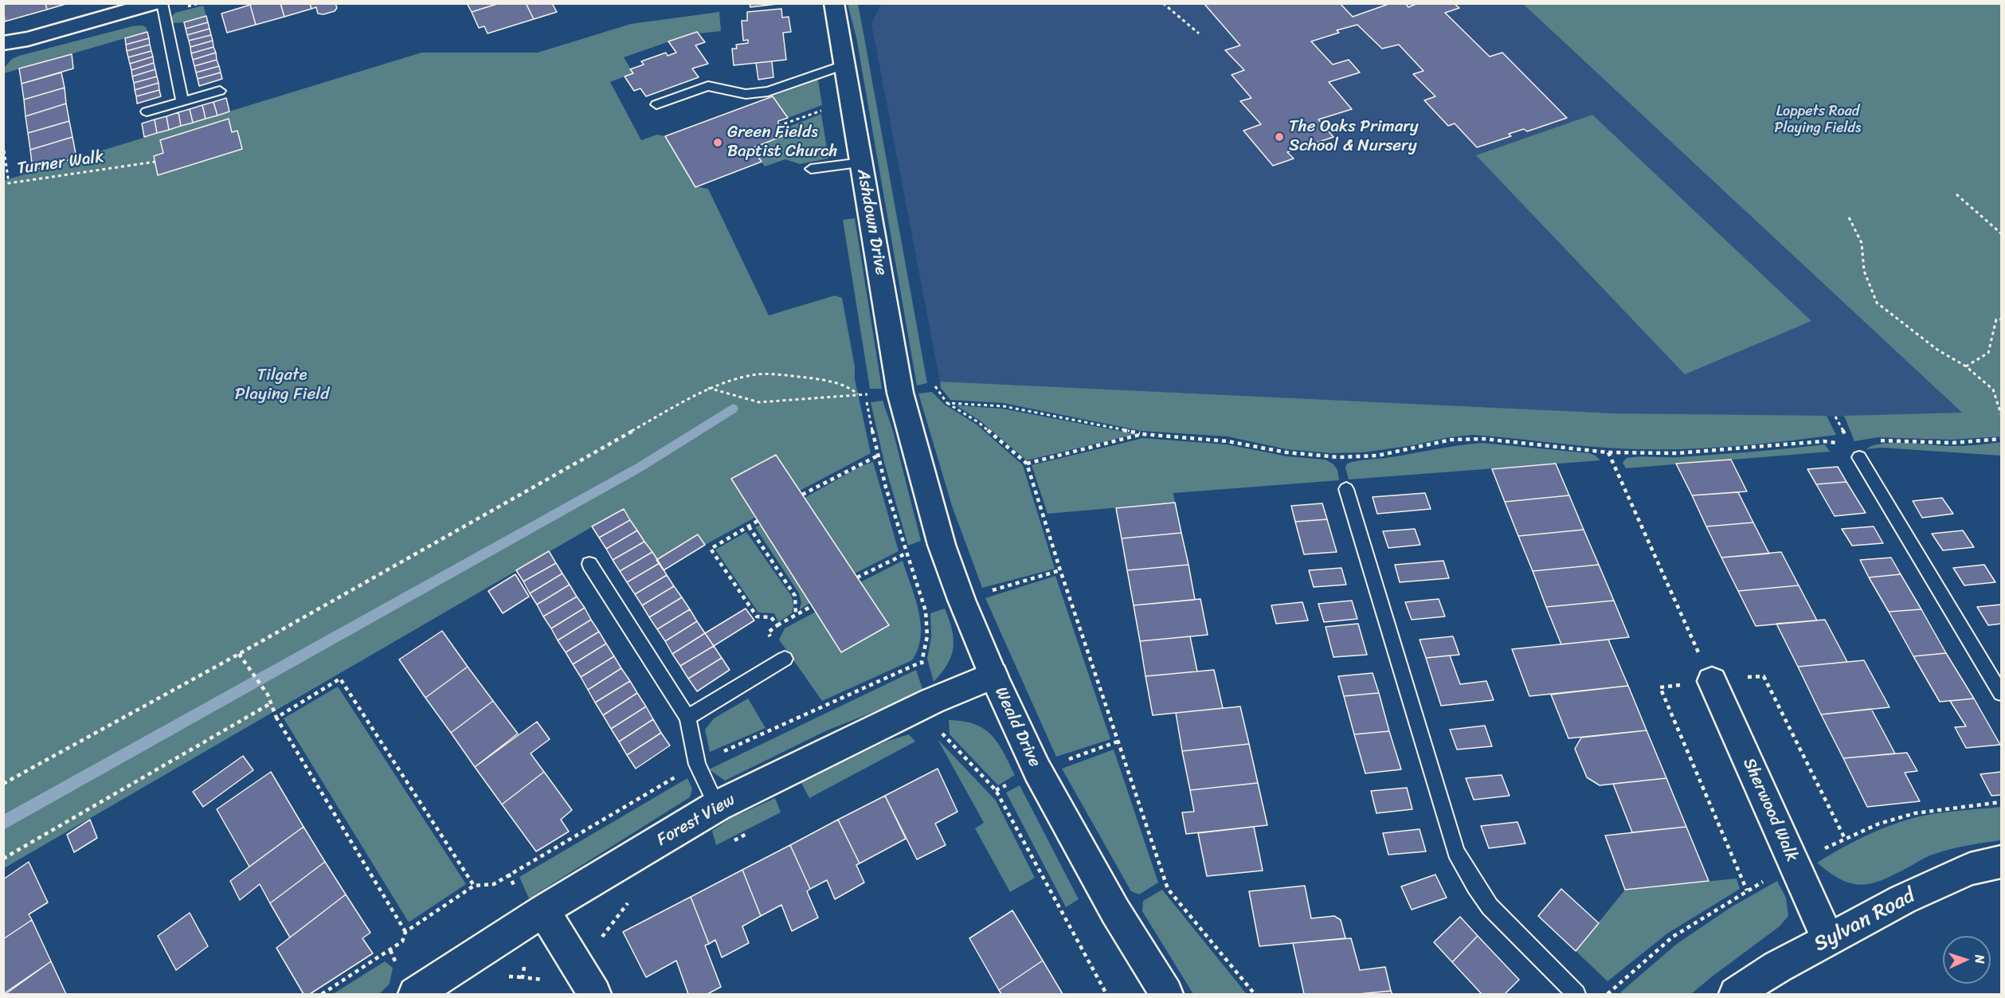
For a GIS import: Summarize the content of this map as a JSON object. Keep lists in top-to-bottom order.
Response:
{
  "streets": {
    "street": [
      "Ashdown Drive",
      "Weald Drive",
      "Sherwood Walk",
      "Forest View",
      "Sylvan Road"
    ],
    "path": ["Turner Walk"]
  },
  "crossings": [
    ["Ashdown Drive", "Weald Drive"],
    ["Weald Drive", "Forest View"],
    ["Sherwood Walk", "Sylvan Road"]
  ],
  "parks": ["Loppets Road Playing Fields", "Tilgate Playing Field"],
  "places": ["The Oaks Primary School & Nursery", "Green Fields Baptist Church"],
  "north": "right"
}
